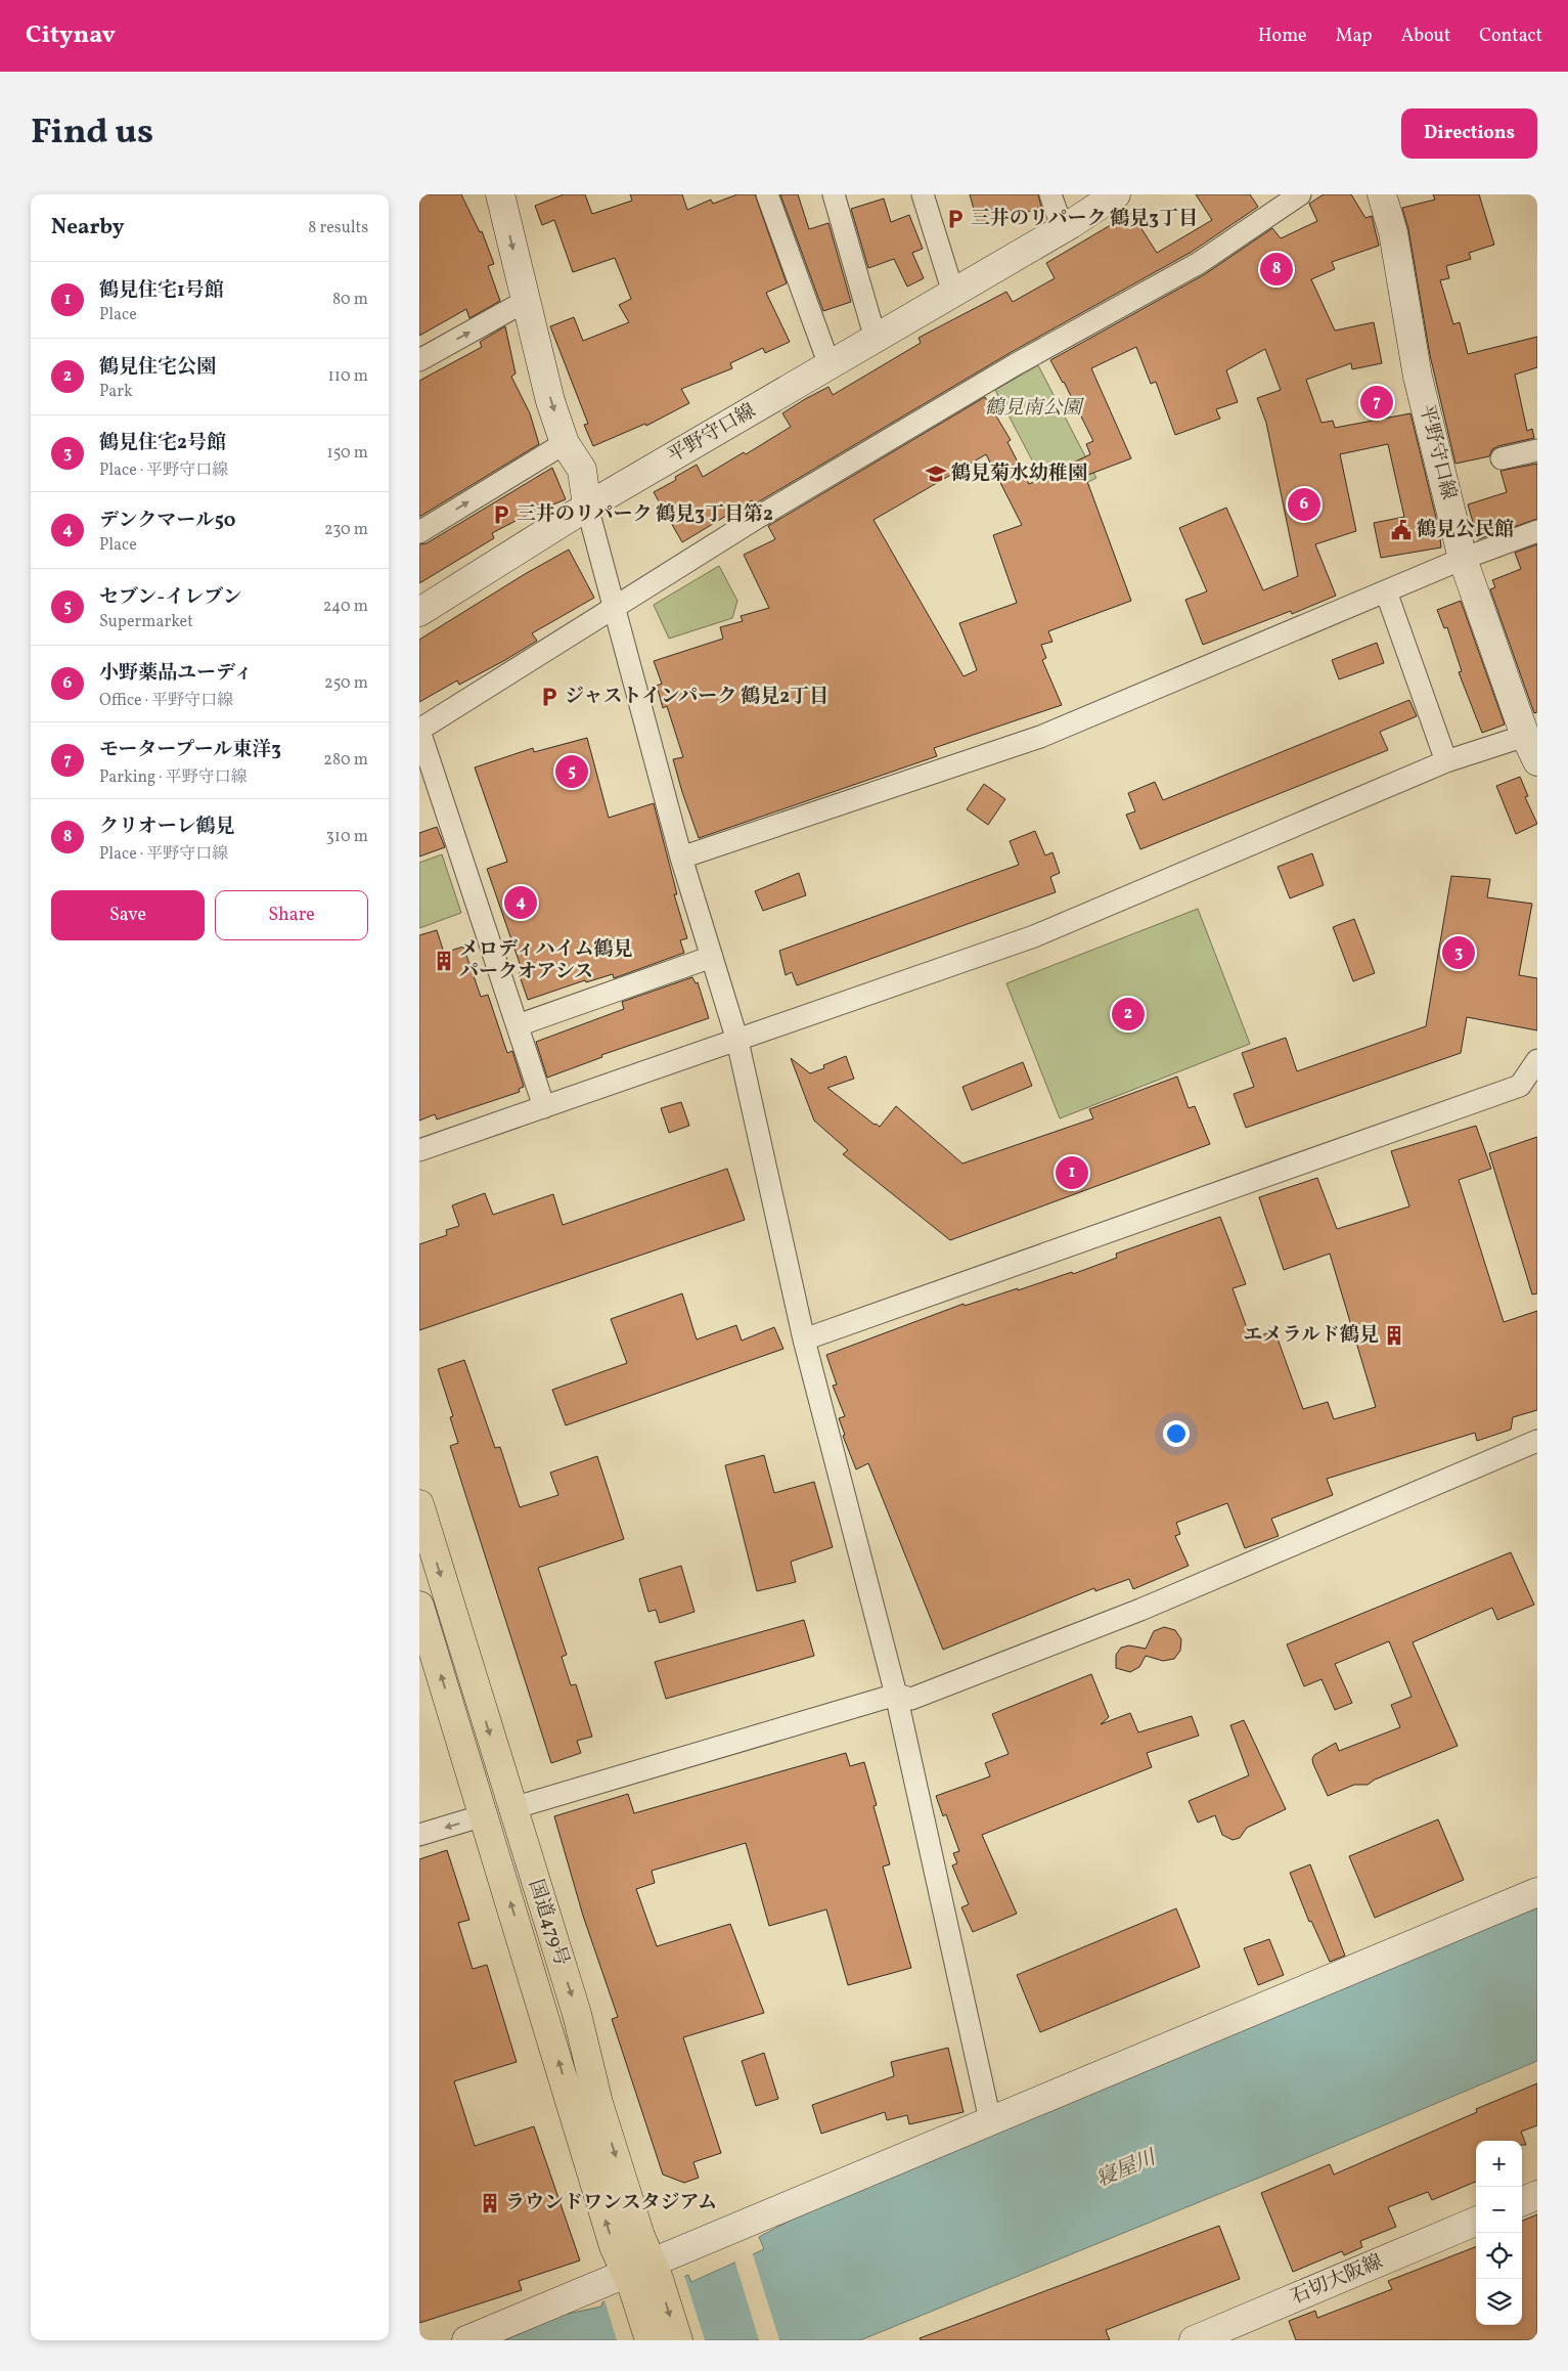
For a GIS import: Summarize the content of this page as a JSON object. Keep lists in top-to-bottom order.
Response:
{
  "streets": {
    "highway": ["国道479号"],
    "main road": ["平野守口線", "石切大阪線"]
  },
  "water": ["寝屋川"],
  "parks": ["鶴見南公園"],
  "places": {
    "parking": ["三井のリパーク 鶴見3丁目", "三井のリパーク 鶴見3丁目第2", "ジャストインパーク 鶴見2丁目"],
    "school or university": ["鶴見菊水幼稚園"],
    "public building": ["鶴見公民館"],
    "building": ["メロディハイム鶴見 パークオアシス", "エメラルド鶴見", "ラウンドワンスタジアム"]
  },
  "page": {
    "header": "Citynav",
    "nav": [
      "Home",
      "Map",
      "About",
      "Contact"
    ],
    "title": "Find us",
    "buttons": [
      "Directions",
      ["Save", "Share"]
    ],
    "heading": ["Nearby", "8 results"],
    "pins": [
      "8",
      "7",
      "6",
      "5",
      "4",
      "3",
      "2",
      "1"
    ],
    "list": [
      {
        "mark": "1",
        "name": "鶴見住宅1号館",
        "note": "Place",
        "value": "80 m"
      },
      {
        "mark": "2",
        "name": "鶴見住宅公園",
        "note": "Park",
        "value": "110 m"
      },
      {
        "mark": "3",
        "name": "鶴見住宅2号館",
        "note": "Place · 平野守口線",
        "value": "150 m"
      },
      {
        "mark": "4",
        "name": "デンクマール50",
        "note": "Place",
        "value": "230 m"
      },
      {
        "mark": "5",
        "name": "セブン-イレブン",
        "note": "Supermarket",
        "value": "240 m"
      },
      {
        "mark": "6",
        "name": "小野薬品ユーディ",
        "note": "Office · 平野守口線",
        "value": "250 m"
      },
      {
        "mark": "7",
        "name": "モータープール東洋3",
        "note": "Parking · 平野守口線",
        "value": "280 m"
      },
      {
        "mark": "8",
        "name": "クリオーレ鶴見",
        "note": "Place · 平野守口線",
        "value": "310 m"
      }
    ],
    "map_buttons": ["+", "−"]
  }
}
